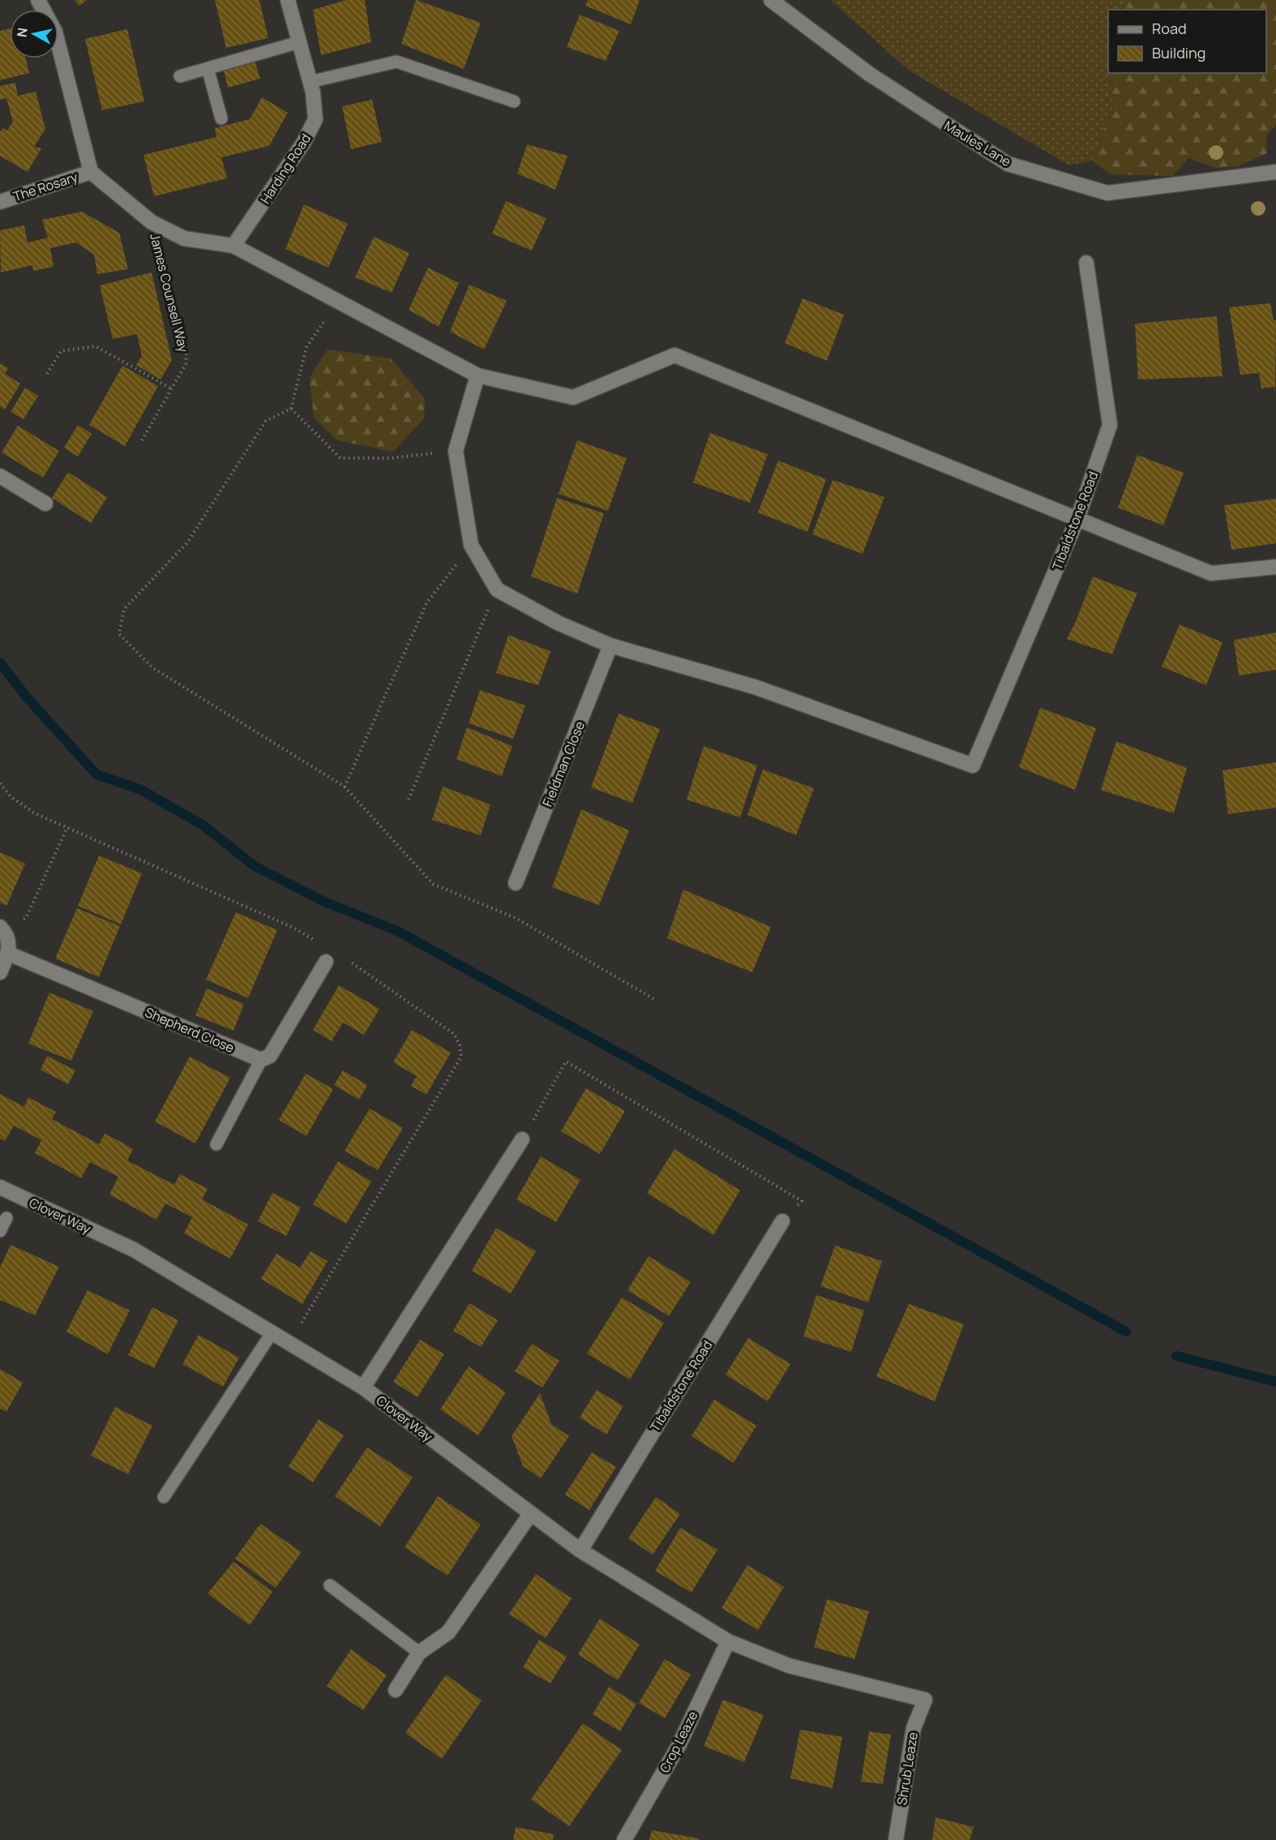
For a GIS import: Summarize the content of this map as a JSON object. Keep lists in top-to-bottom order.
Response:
{
  "streets": {
    "street": [
      "Maules Lane",
      "Harding Road",
      "The Rosary",
      "James Counsell Way",
      "Tibaldstone Road",
      "Fieldman Close",
      "Shepherd Close",
      "Clover Way",
      "Crop Leaze",
      "Shrub Leaze"
    ]
  },
  "crossings": [
    ["Harding Road", "James Counsell Way"],
    ["The Rosary", "James Counsell Way"],
    ["Tibaldstone Road", "Fieldman Close"],
    ["Tibaldstone Road", "Clover Way"],
    ["Clover Way", "Crop Leaze"],
    ["Clover Way", "Shrub Leaze"]
  ],
  "legend": ["Road", "Building"],
  "north": "left"
}
